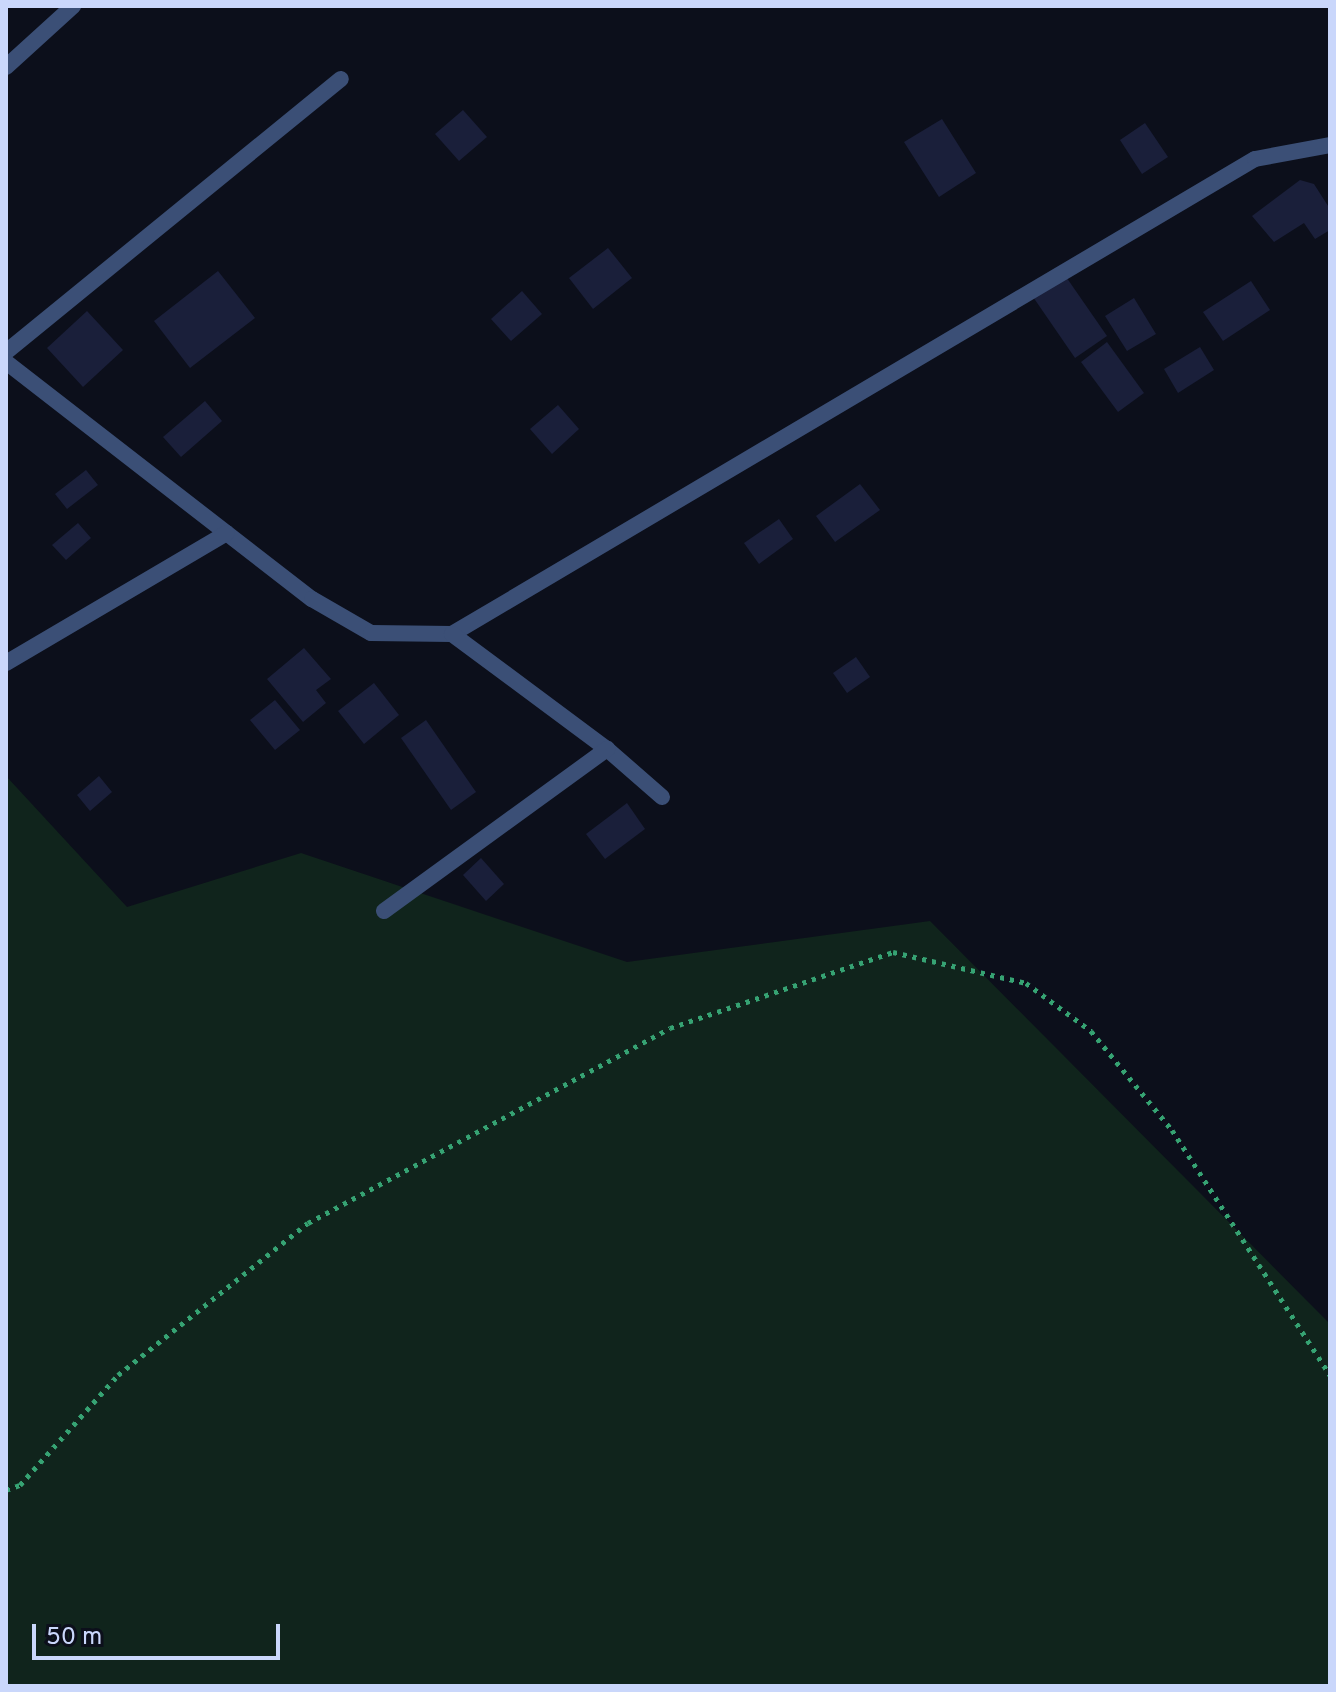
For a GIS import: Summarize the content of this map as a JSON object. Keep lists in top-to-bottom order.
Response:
{
  "scale_bar": "50 m"
}
